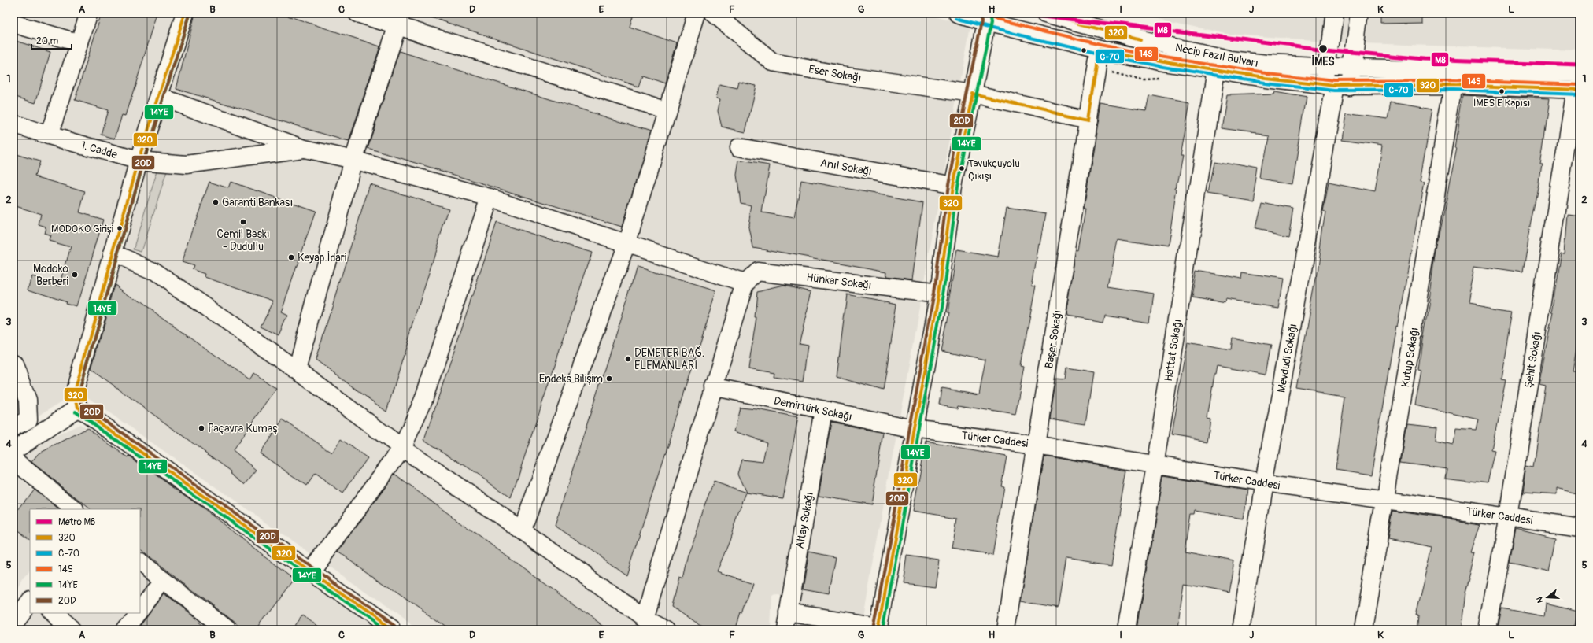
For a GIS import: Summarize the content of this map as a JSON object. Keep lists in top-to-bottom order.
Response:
{
  "streets": {
    "street": [
      "Necip Fazıl Bulvarı",
      "Eser Sokağı",
      "1. Cadde",
      "Anıl Sokağı",
      "Hünkar Sokağı",
      "Başer Sokağı",
      "Hattat Sokağı",
      "Kutup Sokağı",
      "Mevdudi Sokağı",
      "Şehit Sokağı",
      "Demirtürk Sokağı",
      "Türker Caddesi",
      "Altay Sokağı"
    ]
  },
  "crossings": [
    ["Necip Fazıl Bulvarı", "Başer Sokağı"],
    ["Necip Fazıl Bulvarı", "Hattat Sokağı"],
    ["Necip Fazıl Bulvarı", "Kutup Sokağı"],
    ["Necip Fazıl Bulvarı", "Mevdudi Sokağı"],
    ["Necip Fazıl Bulvarı", "Şehit Sokağı"],
    ["Eser Sokağı", "Başer Sokağı"],
    ["Başer Sokağı", "Türker Caddesi"],
    ["Hattat Sokağı", "Türker Caddesi"],
    ["Kutup Sokağı", "Türker Caddesi"],
    ["Mevdudi Sokağı", "Türker Caddesi"],
    ["Şehit Sokağı", "Türker Caddesi"],
    ["Demirtürk Sokağı", "Türker Caddesi"],
    ["Demirtürk Sokağı", "Altay Sokağı"]
  ],
  "places": [
    "İMES",
    "İMES E Kapısı",
    "Tavukçuyolu Çıkışı",
    "Garanti Bankası",
    "Cemil Baskı - Dudullu",
    "MODOKO Girişi",
    "Keyap İdari",
    "Modoko Berberi",
    "DEMETER BAĞ. ELEMANLARI",
    "Endeks Bilişim",
    "Paçavra Kumaş"
  ],
  "lines": [
    "metro line M8",
    "transit line 320",
    "transit line 14S",
    "transit line 14YE",
    "transit line 20D",
    "transit line C-70"
  ],
  "legend": [
    "Metro M8",
    "320",
    "C-70",
    "14S",
    "14YE",
    "20D"
  ],
  "scale_bar": "20 m",
  "north": "left",
  "grid": {
    "columns": [
      "A",
      "B",
      "C",
      "D",
      "E",
      "F",
      "G",
      "H",
      "I",
      "J",
      "K",
      "L"
    ],
    "rows": [
      "1",
      "2",
      "3",
      "4",
      "5"
    ]
  }
}
